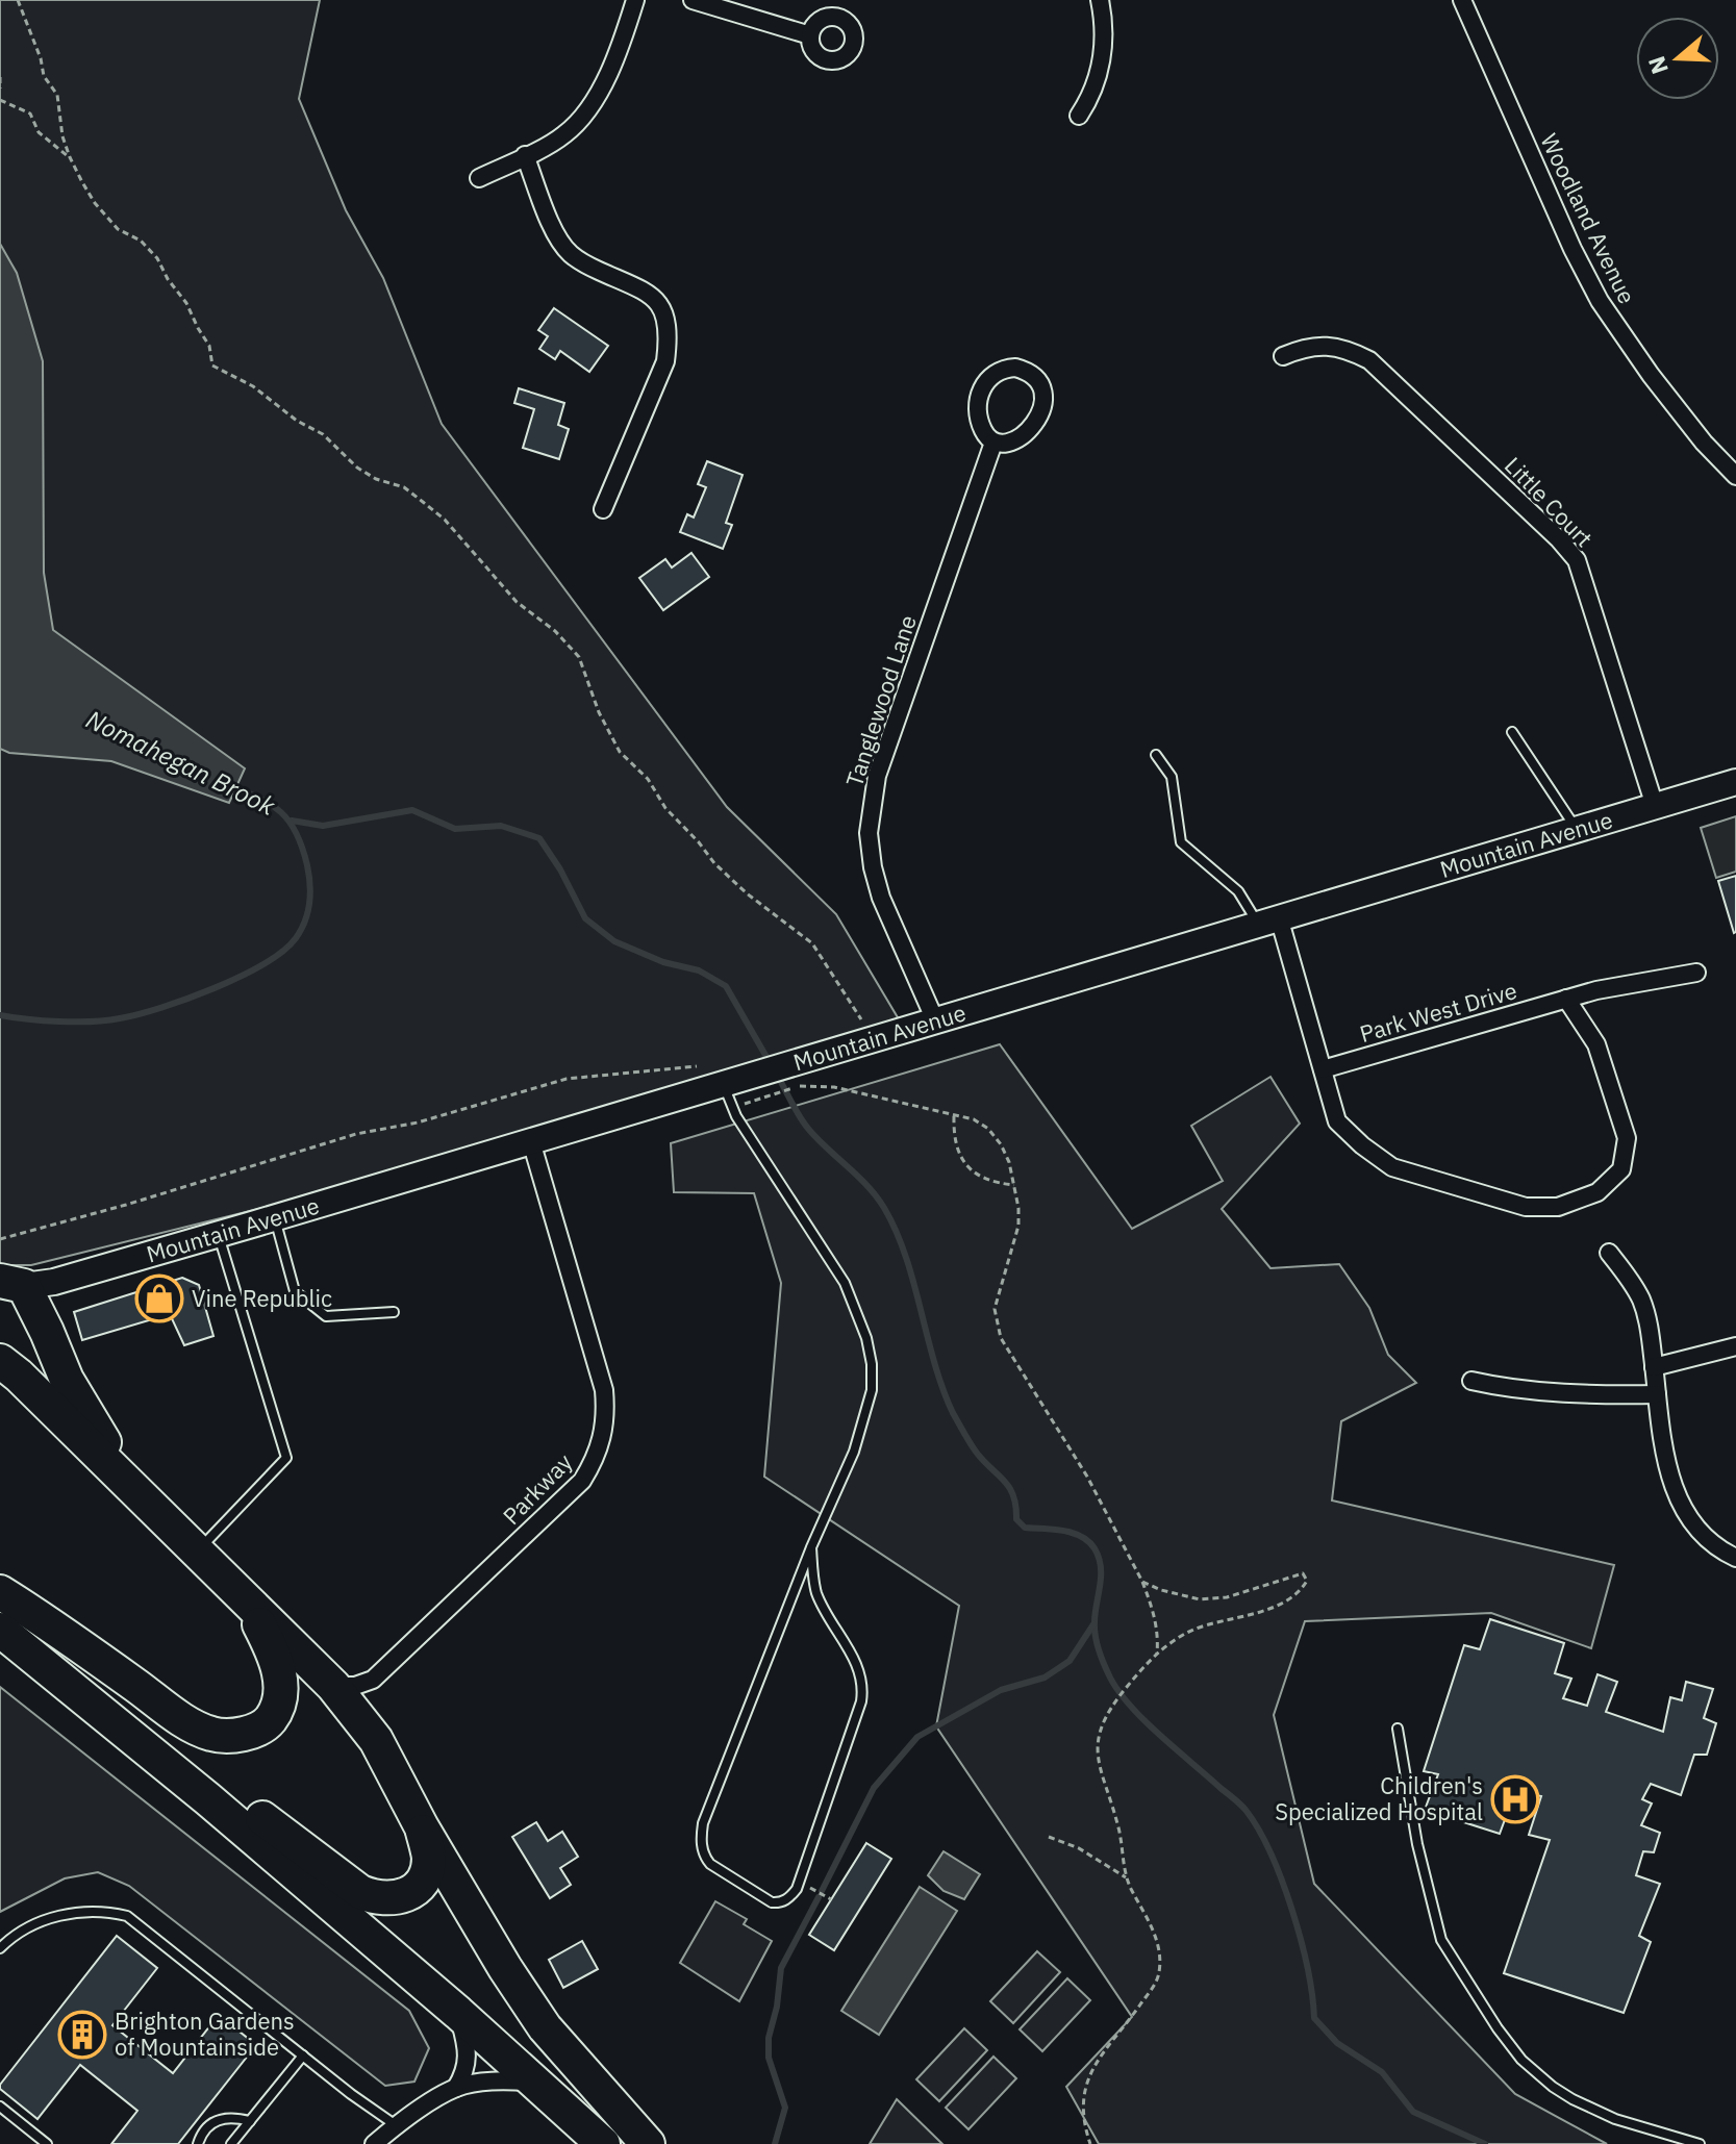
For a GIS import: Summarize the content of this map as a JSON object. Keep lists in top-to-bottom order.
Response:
{
  "streets": {
    "street": [
      "Woodland Avenue",
      "Little Court",
      "Tanglewood Lane",
      "Mountain Avenue",
      "Park West Drive",
      "Parkway"
    ]
  },
  "crossings": [
    ["Little Court", "Mountain Avenue"],
    ["Tanglewood Lane", "Mountain Avenue"],
    ["Mountain Avenue", "Parkway"]
  ],
  "water": ["Nomahegan Brook"],
  "places": {
    "shop": ["Vine Republic"],
    "hospital": ["Children's Specialized Hospital"],
    "building": ["Brighton Gardens of Mountainside"]
  },
  "north": "left"
}
